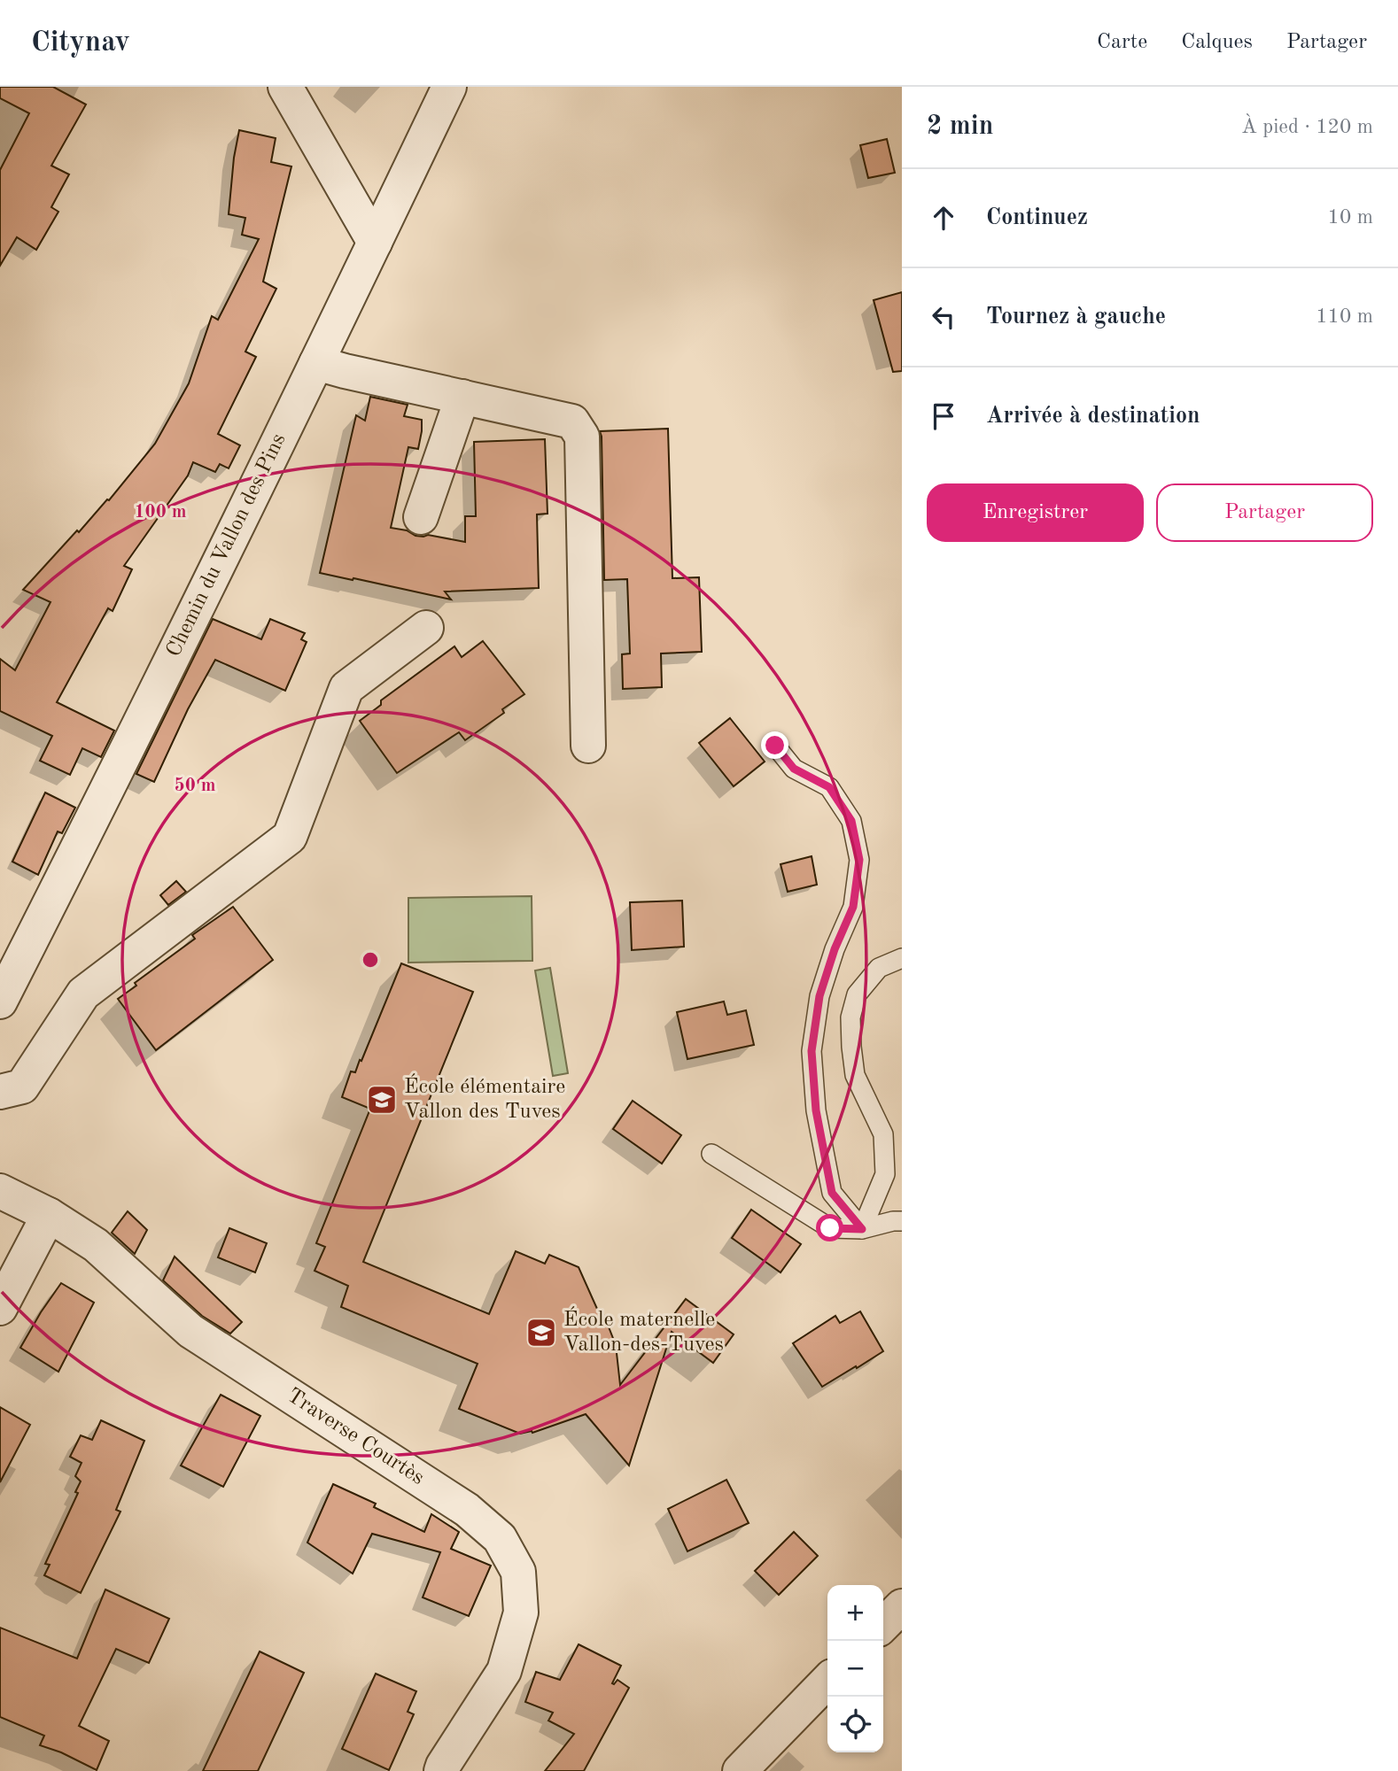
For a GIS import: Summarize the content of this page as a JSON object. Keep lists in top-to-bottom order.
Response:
{
  "streets": {
    "street": ["Chemin du Vallon des Pins", "Traverse Courtès"]
  },
  "places": {
    "school or university": ["École élémentaire Vallon des Tuves", "École maternelle Vallon-des-Tuves"]
  },
  "page": {
    "header": "Citynav",
    "nav": ["Carte", "Calques", "Partager"],
    "heading": ["2 min", "À pied · 120 m"],
    "list": [
      ["Continuez", "10 m"],
      ["Tournez à gauche", "110 m"],
      "Arrivée à destination"
    ],
    "buttons": ["Enregistrer", "Partager"],
    "map_buttons": ["+", "−"]
  },
  "rings": ["100 m", "50 m"]
}
